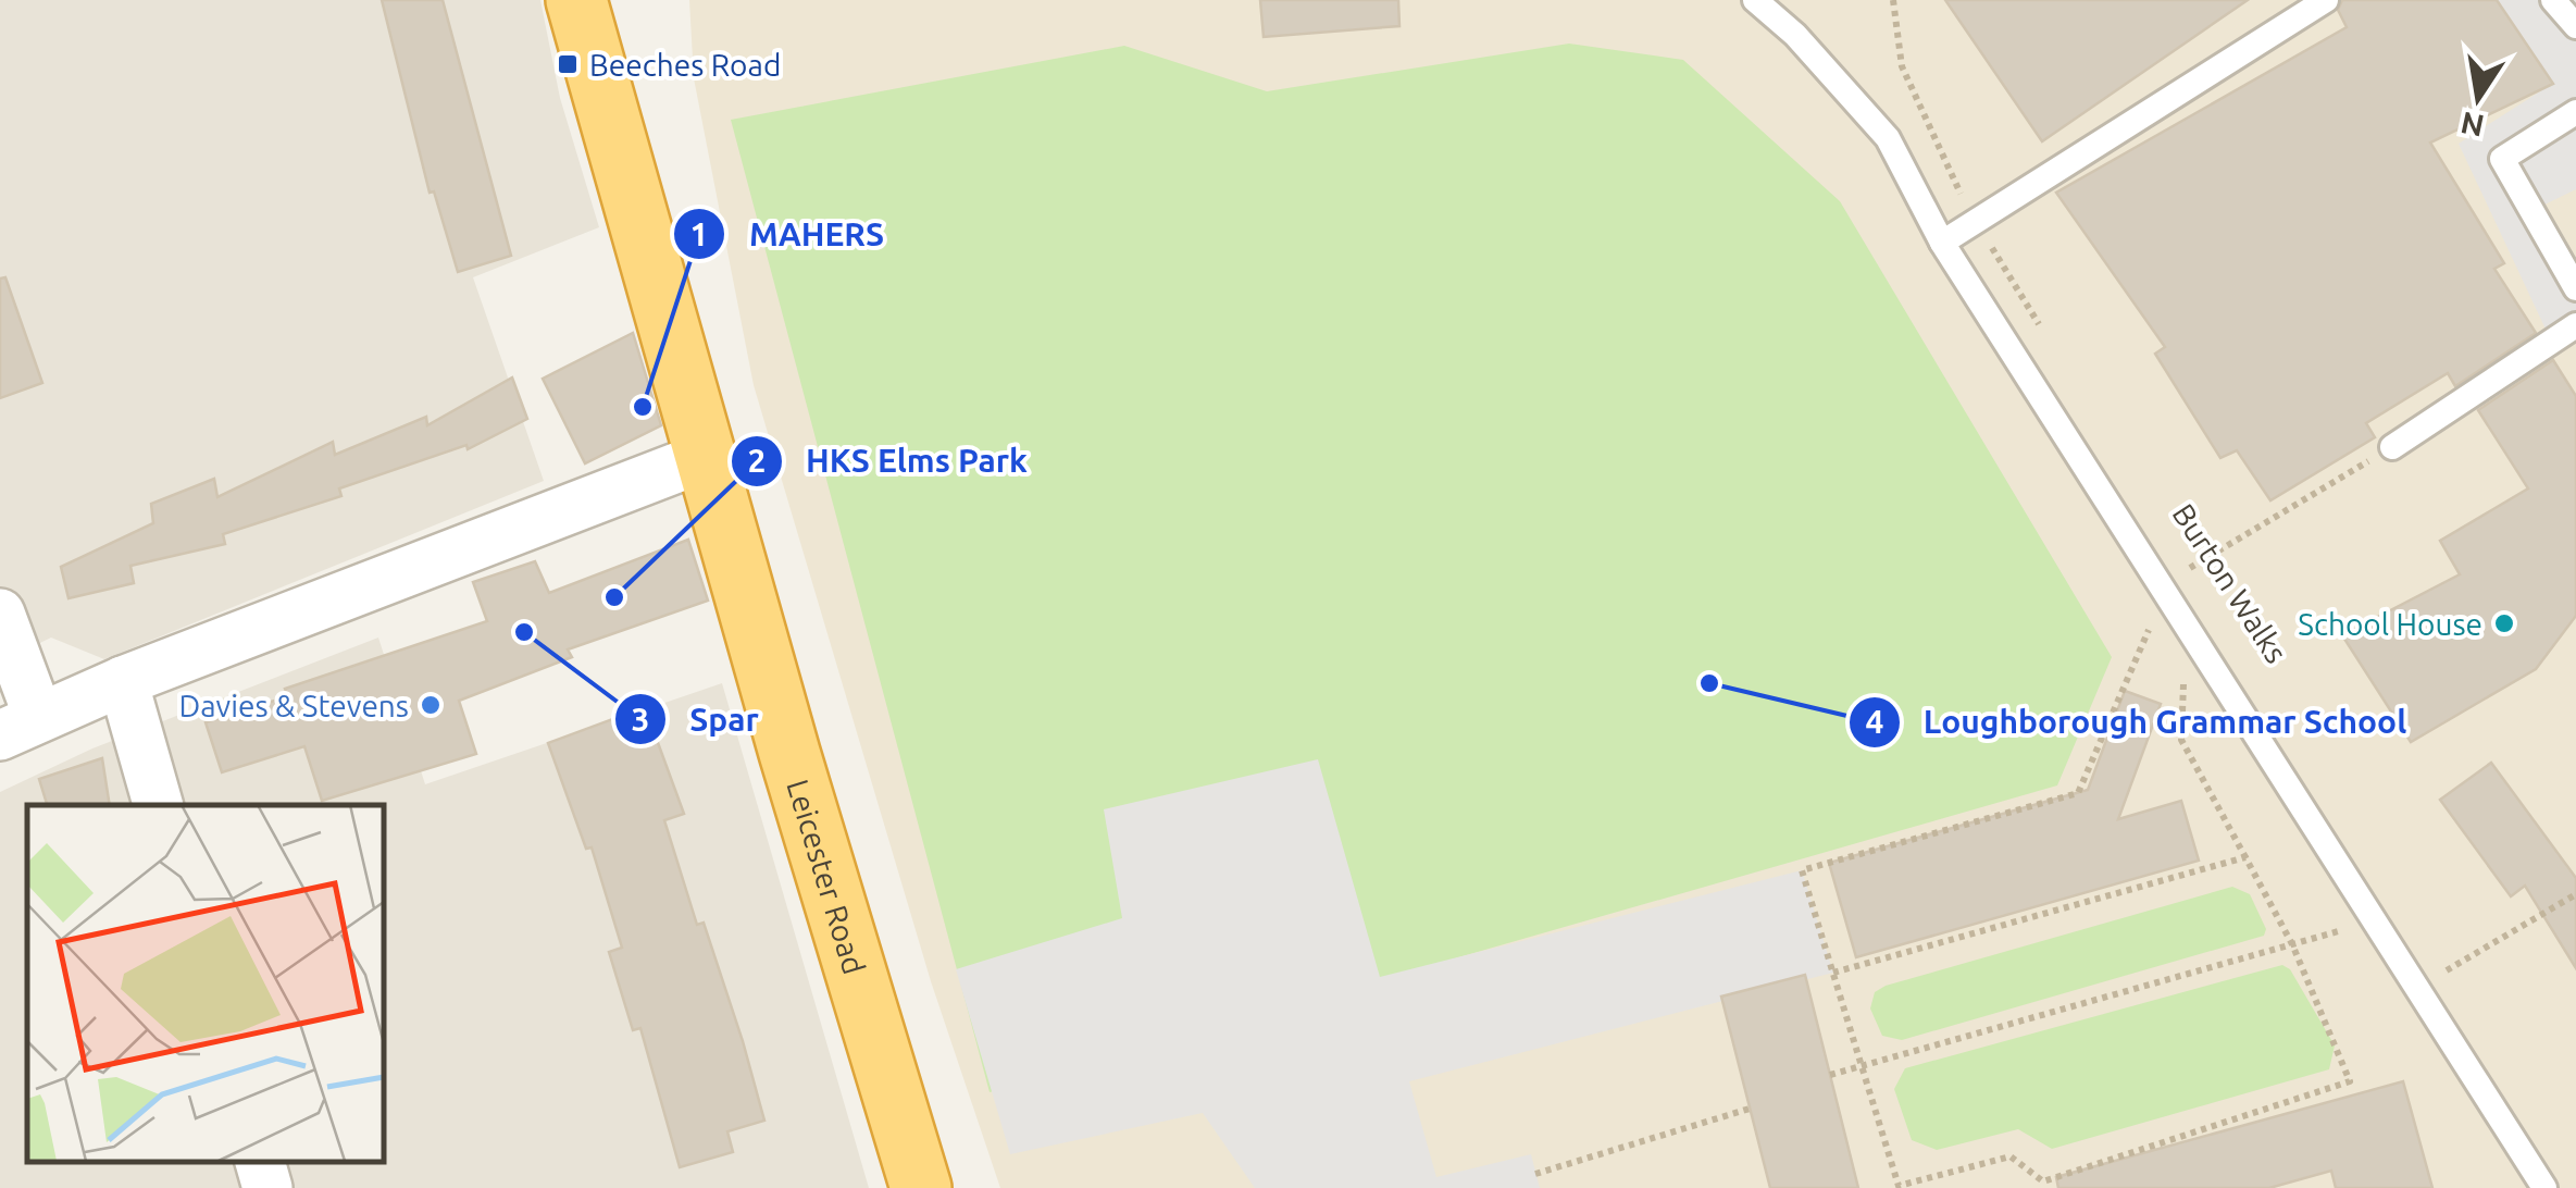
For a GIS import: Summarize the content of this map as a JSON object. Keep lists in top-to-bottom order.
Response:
{
  "streets": {
    "highway": ["Leicester Road"],
    "path": ["Burton Walks"]
  },
  "places": {
    "transit": ["Beeches Road"],
    "other": [
      "MAHERS",
      "HKS Elms Park",
      "School House",
      "Spar",
      "Loughborough Grammar School",
      "Davies & Stevens"
    ]
  },
  "north": "bottom"
}
